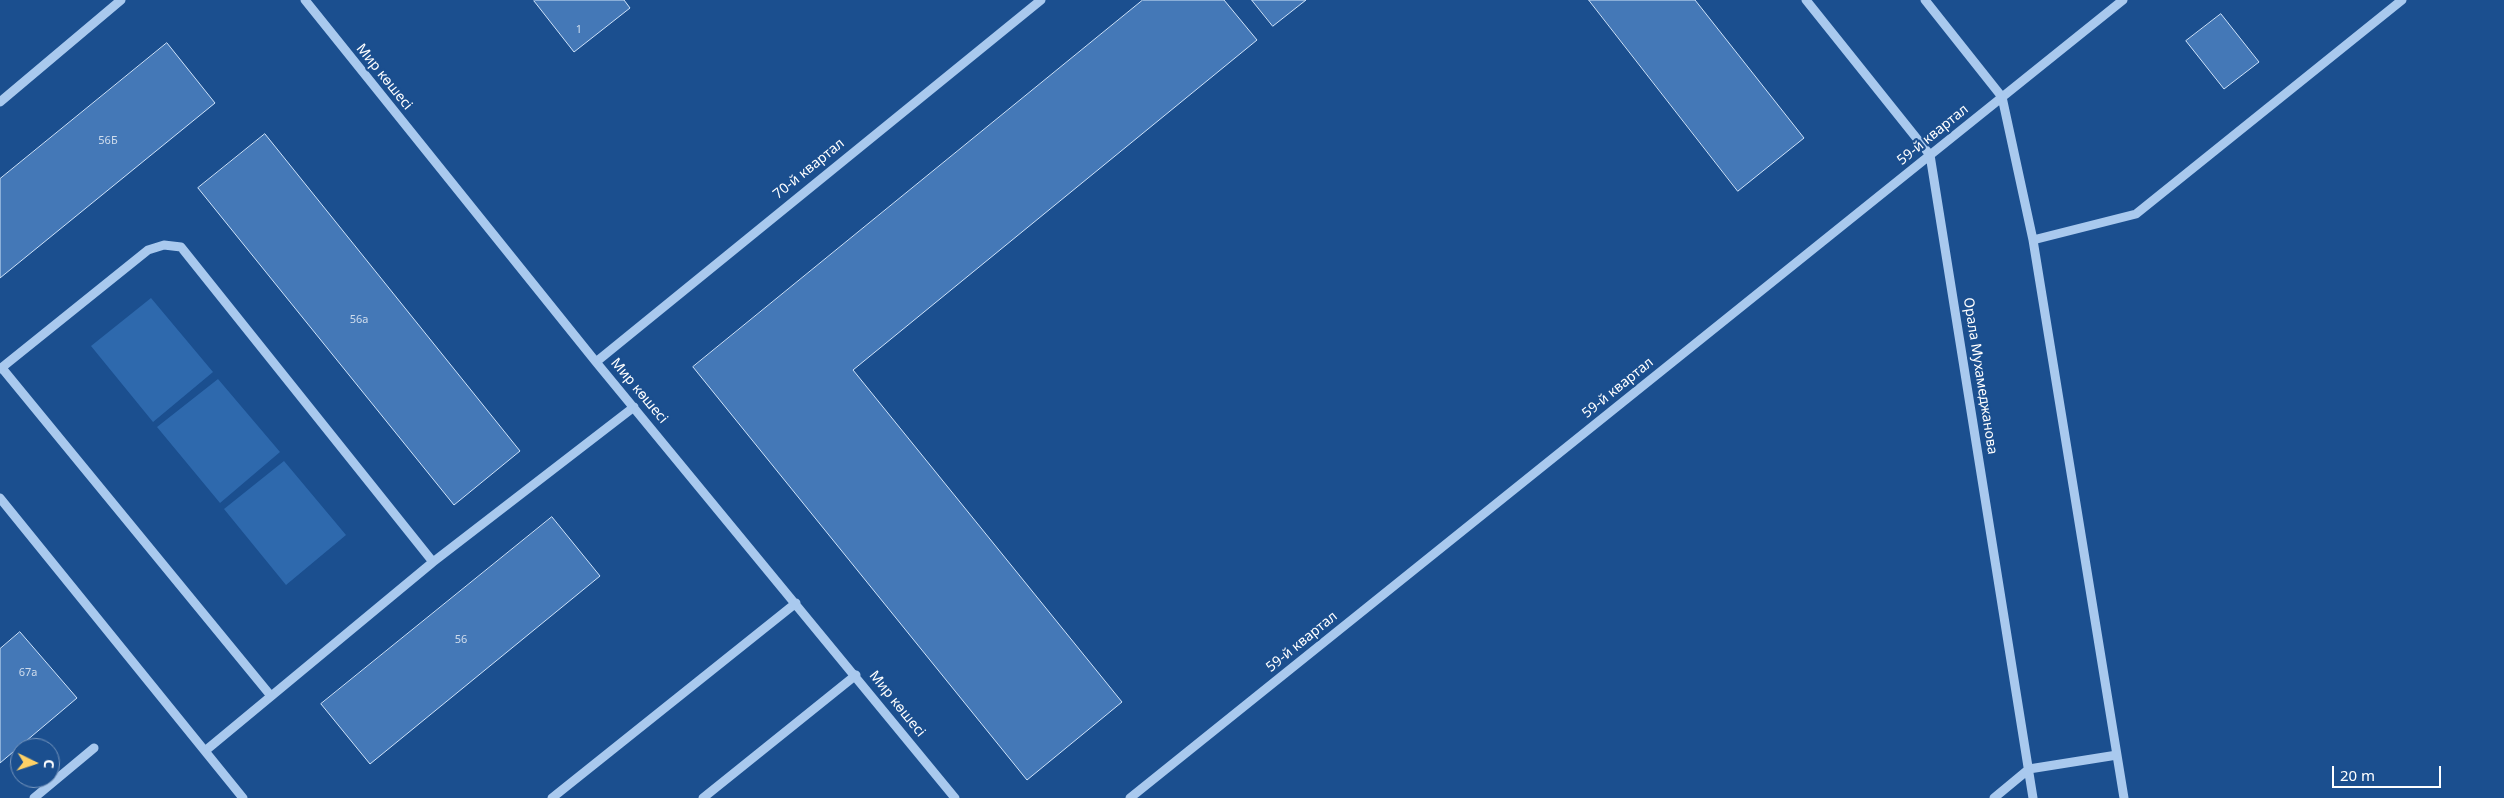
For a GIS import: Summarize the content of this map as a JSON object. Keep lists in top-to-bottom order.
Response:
{
  "streets": {
    "street": [
      "Мир көшесі",
      "59-й квартал",
      "70-й квартал",
      "Орала Мухамеджанова"
    ]
  },
  "crossings": [
    ["Мир көшесі", "70-й квартал"],
    ["59-й квартал", "Орала Мухамеджанова"]
  ],
  "house_numbers": [
    "1",
    "56Б",
    "56а",
    "56",
    "67а"
  ],
  "scale_bar": "20 m",
  "north": "right"
}
